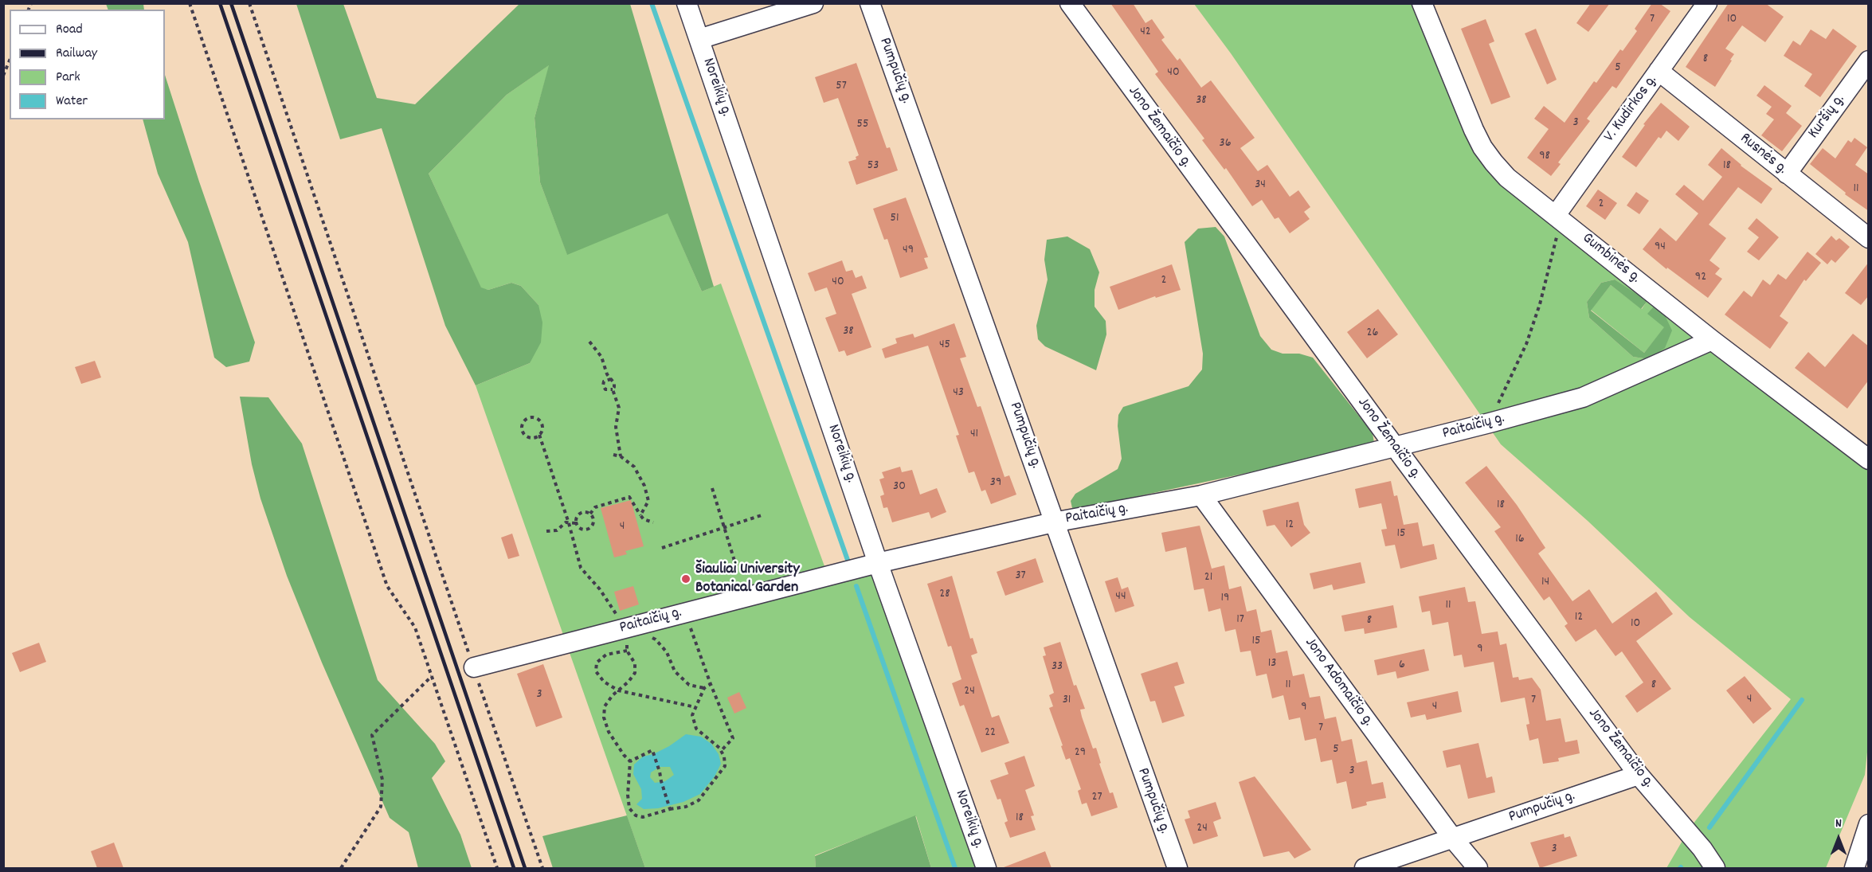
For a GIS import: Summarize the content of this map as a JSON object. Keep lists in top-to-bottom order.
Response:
{
  "streets": {
    "street": [
      "Pumpučių g.",
      "Noreikių g.",
      "V. Kudirkos g.",
      "Kuršių g.",
      "Jono Žemaičio g.",
      "Rusnės g.",
      "Gumbinės g.",
      "Paitaičių g.",
      "Jono Adomaičio g."
    ]
  },
  "crossings": [
    ["Pumpučių g.", "Jono Žemaičio g."],
    ["Pumpučių g.", "Paitaičių g."],
    ["Pumpučių g.", "Jono Adomaičio g."],
    ["Noreikių g.", "Paitaičių g."],
    ["V. Kudirkos g.", "Rusnės g."],
    ["V. Kudirkos g.", "Gumbinės g."],
    ["Kuršių g.", "Rusnės g."],
    ["Jono Žemaičio g.", "Paitaičių g."],
    ["Gumbinės g.", "Paitaičių g."],
    ["Paitaičių g.", "Jono Adomaičio g."]
  ],
  "places": ["Šiauliai University Botanical Garden"],
  "house_numbers": [
    "7",
    "10",
    "42",
    "8",
    "5",
    "40",
    "57",
    "38",
    "3",
    "55",
    "36",
    "98",
    "53",
    "18",
    "34",
    "11",
    "2",
    "51",
    "94",
    "49",
    "92",
    "2",
    "40",
    "38",
    "26",
    "45",
    "43",
    "41",
    "39",
    "30",
    "18",
    "12",
    "4",
    "15",
    "16",
    "37",
    "21",
    "14",
    "28",
    "44",
    "19",
    "11",
    "12",
    "17",
    "8",
    "10",
    "15",
    "9",
    "13",
    "6",
    "33",
    "11",
    "8",
    "24",
    "3",
    "4",
    "31",
    "7",
    "4",
    "9",
    "7",
    "22",
    "5",
    "29",
    "3",
    "27",
    "18",
    "24",
    "3"
  ],
  "legend": [
    "Road",
    "Railway",
    "Park",
    "Water"
  ],
  "north": "top"
}
